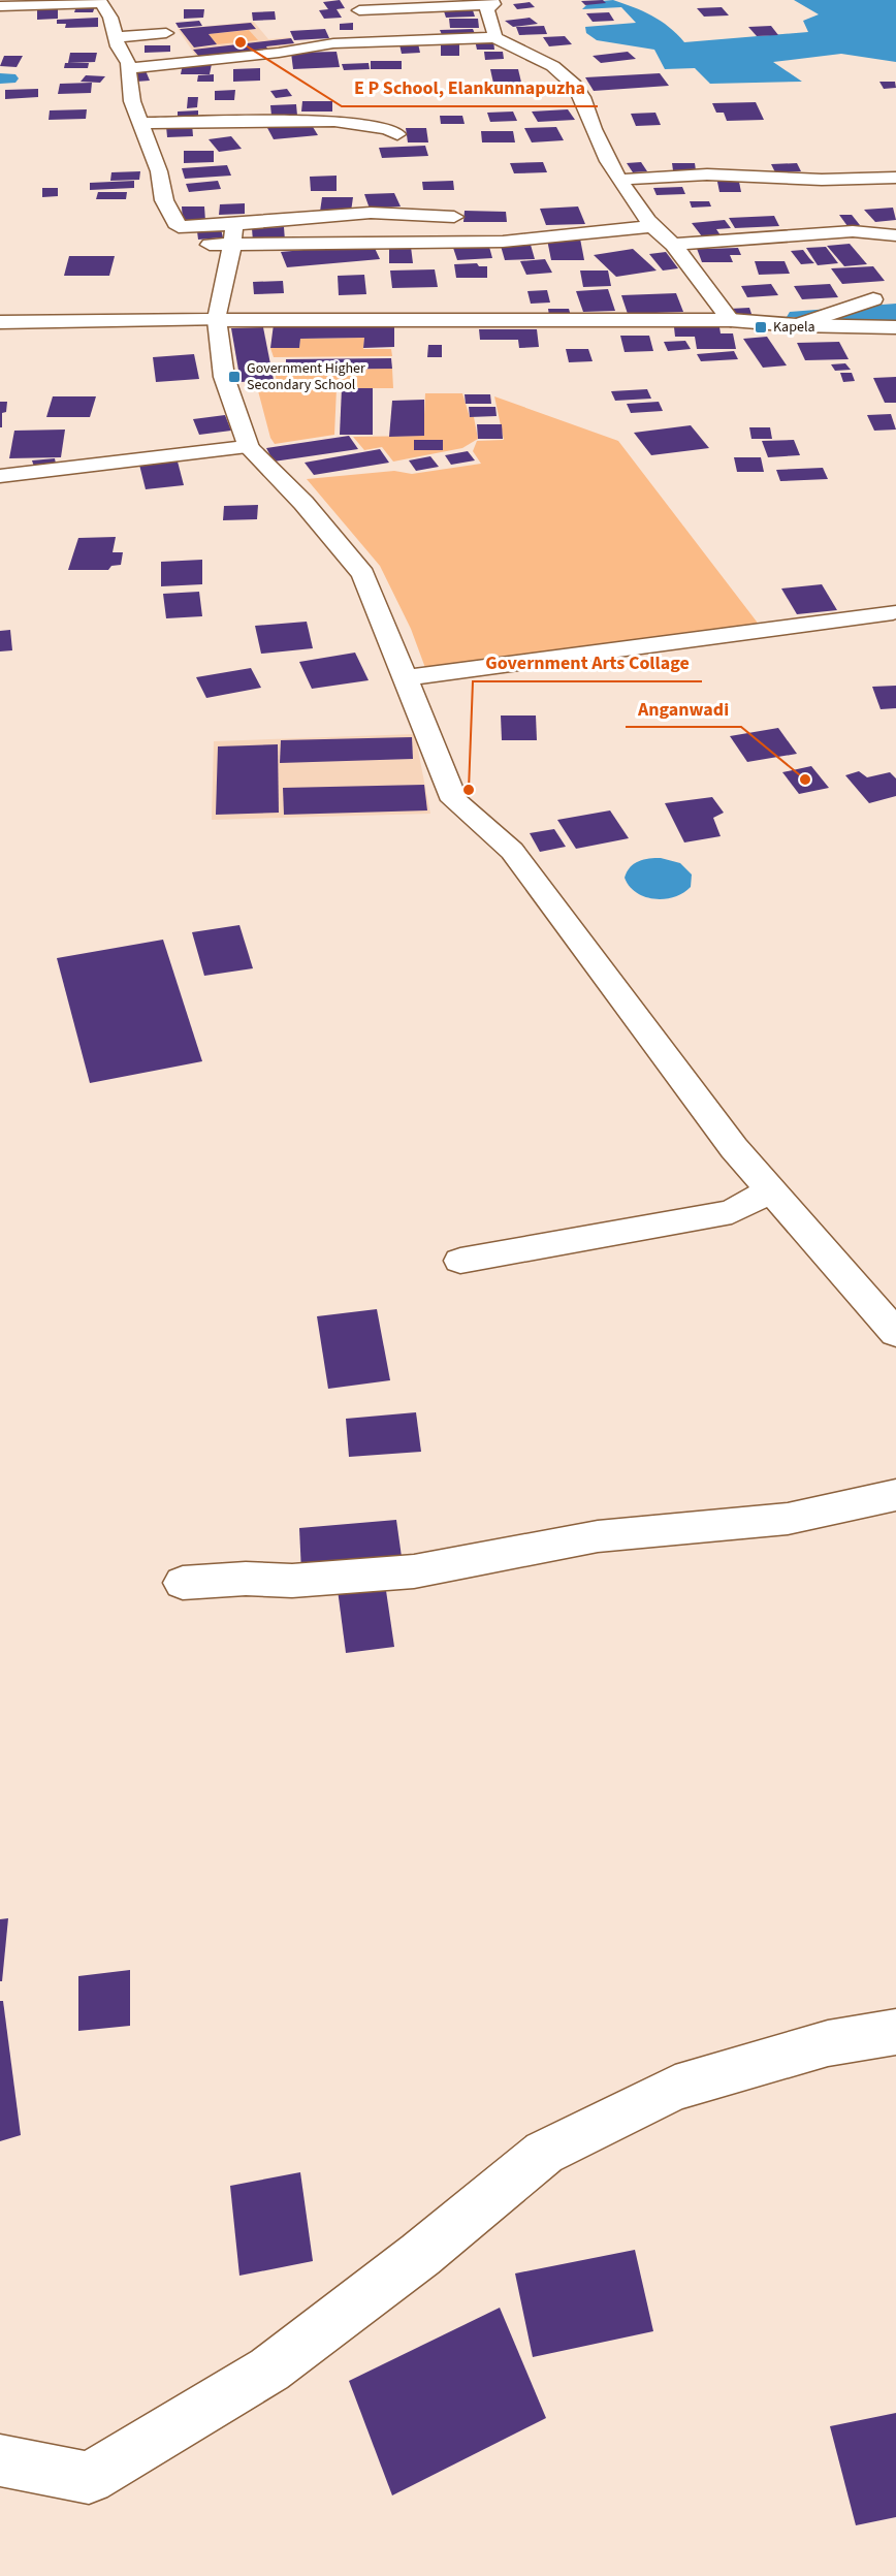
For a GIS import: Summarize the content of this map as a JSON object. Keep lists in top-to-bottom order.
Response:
{
  "places": {
    "other": ["E P School, Elankunnapuzha", "Anganwadi", "Government Arts Collage"],
    "transit": ["Kapela", "Government Higher Secondary School"]
  }
}
